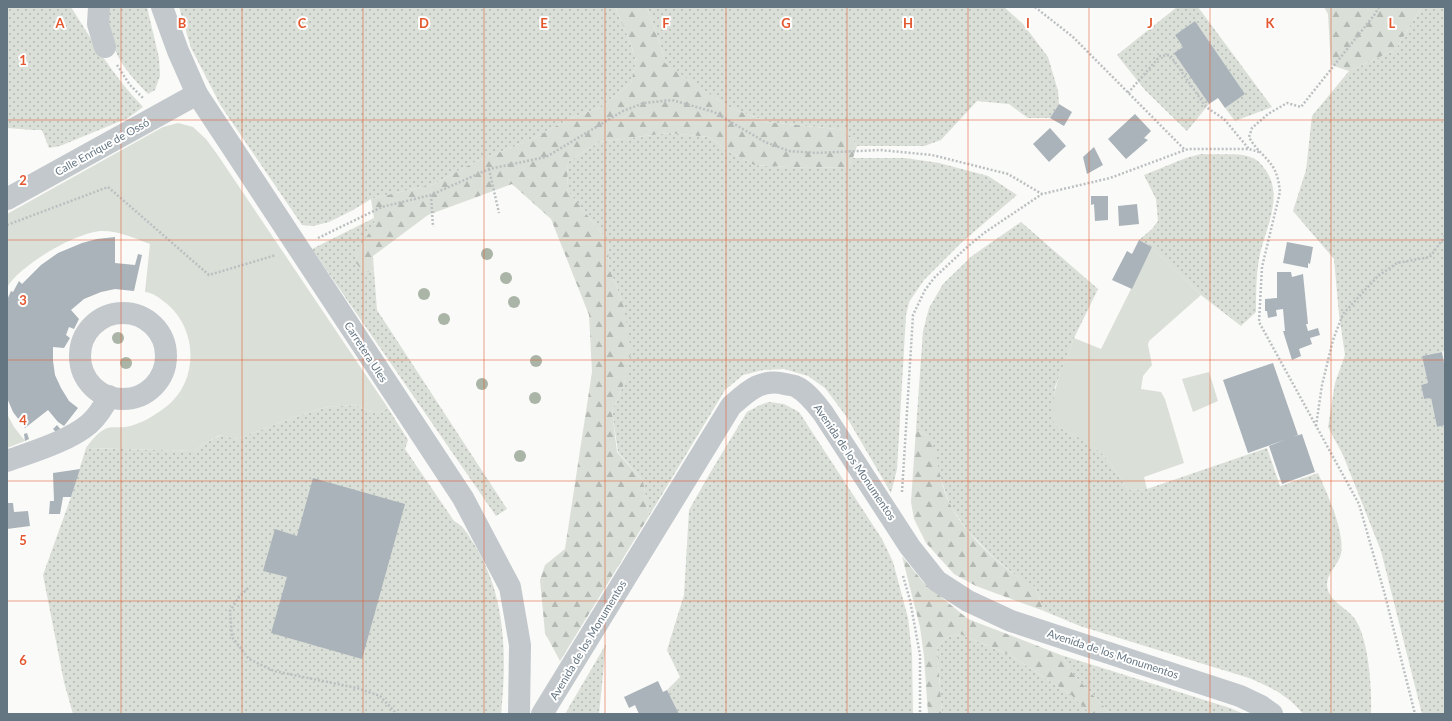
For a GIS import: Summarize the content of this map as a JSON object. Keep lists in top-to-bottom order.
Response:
{
  "streets": {
    "street": ["Calle Enrique de Ossó", "Carretera Ules", "Avenida de los Monumentos"]
  },
  "crossings": [
    ["Calle Enrique de Ossó", "Carretera Ules"]
  ],
  "grid": {
    "columns": [
      "A",
      "B",
      "C",
      "D",
      "E",
      "F",
      "G",
      "H",
      "I",
      "J",
      "K",
      "L"
    ],
    "rows": [
      "1",
      "2",
      "3",
      "4",
      "5",
      "6"
    ]
  }
}
